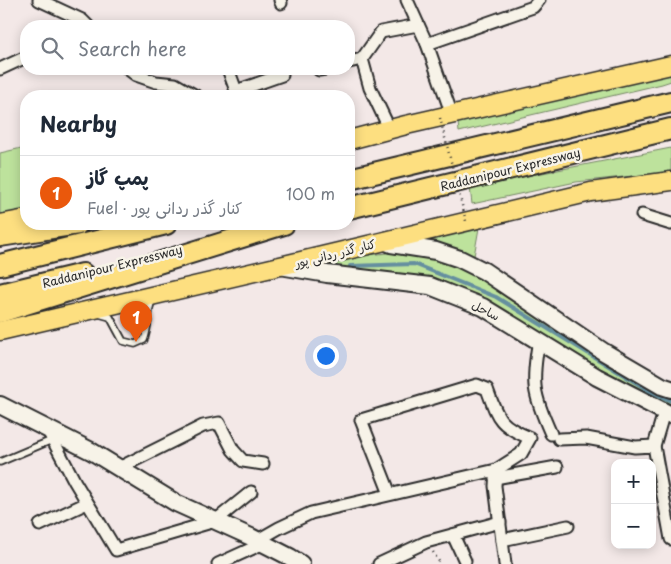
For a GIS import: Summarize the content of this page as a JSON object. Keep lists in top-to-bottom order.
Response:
{
  "streets": {
    "highway": ["Raddanipour Expressway"],
    "main road": ["کنار گذر ردانی پور"],
    "street": ["ساحل"]
  },
  "crossings": [
    ["کنار گذر ردانی پور", "ساحل"]
  ],
  "page": {
    "search": "Search here",
    "heading": "Nearby",
    "list": [
      {
        "mark": "1",
        "name": "پمپ گاز",
        "note": "Fuel · کنار گذر ردانی پور",
        "value": "100 m"
      }
    ],
    "pins": "1",
    "map_buttons": ["+", "−"]
  }
}
